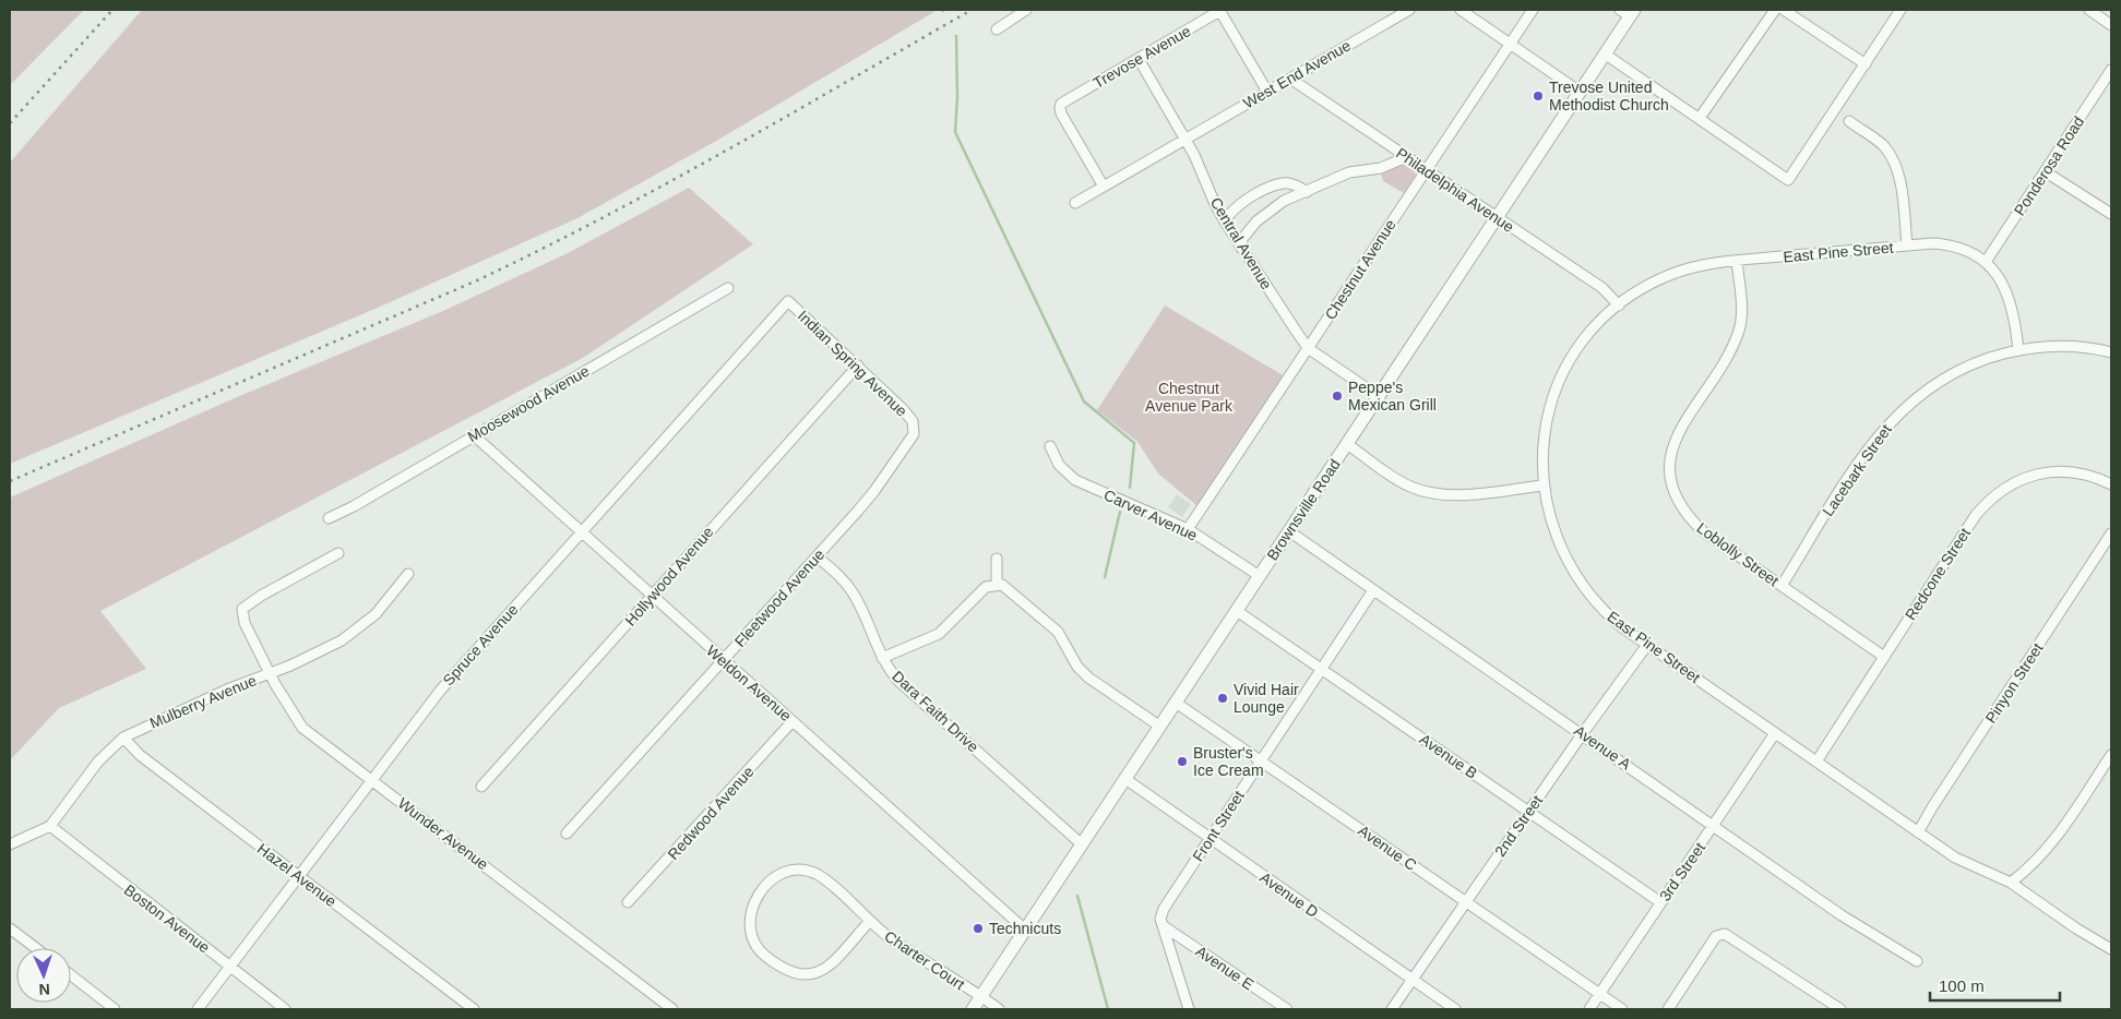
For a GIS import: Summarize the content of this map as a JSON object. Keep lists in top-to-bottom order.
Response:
{
  "streets": {
    "street": [
      "Trevose Avenue",
      "West End Avenue",
      "Ponderosa Road",
      "Philadelphia Avenue",
      "Central Avenue",
      "East Pine Street",
      "Chestnut Avenue",
      "Indian Spring Avenue",
      "Moosewood Avenue",
      "Lacebark Street",
      "Brownsville Road",
      "Carver Avenue",
      "Loblolly Street",
      "Redcone Street",
      "Hollywood Avenue",
      "Fleetwood Avenue",
      "Spruce Avenue",
      "Weldon Avenue",
      "Pinyon Street",
      "Mulberry Avenue",
      "Dara Faith Drive",
      "Avenue A",
      "Avenue B",
      "Redwood Avenue",
      "Front Street",
      "2nd Street",
      "Wunder Avenue",
      "Avenue C",
      "3rd Street",
      "Hazel Avenue",
      "Avenue D",
      "Boston Avenue",
      "Charter Court",
      "Avenue E"
    ]
  },
  "crossings": [
    ["Trevose Avenue", "West End Avenue"],
    ["Trevose Avenue", "Central Avenue"],
    ["West End Avenue", "Philadelphia Avenue"],
    ["West End Avenue", "Central Avenue"],
    ["Ponderosa Road", "East Pine Street"],
    ["Philadelphia Avenue", "East Pine Street"],
    ["Philadelphia Avenue", "Chestnut Avenue"],
    ["Philadelphia Avenue", "Brownsville Road"],
    ["Central Avenue", "Chestnut Avenue"],
    ["Central Avenue", "Brownsville Road"],
    ["East Pine Street", "Lacebark Street"],
    ["East Pine Street", "Loblolly Street"],
    ["East Pine Street", "Redcone Street"],
    ["East Pine Street", "Pinyon Street"],
    ["East Pine Street", "2nd Street"],
    ["East Pine Street", "3rd Street"],
    ["Chestnut Avenue", "Carver Avenue"],
    ["Indian Spring Avenue", "Hollywood Avenue"],
    ["Indian Spring Avenue", "Fleetwood Avenue"],
    ["Indian Spring Avenue", "Spruce Avenue"],
    ["Moosewood Avenue", "Weldon Avenue"],
    ["Lacebark Street", "Loblolly Street"],
    ["Brownsville Road", "Carver Avenue"],
    ["Brownsville Road", "Weldon Avenue"],
    ["Brownsville Road", "Dara Faith Drive"],
    ["Brownsville Road", "Avenue A"],
    ["Brownsville Road", "Avenue B"],
    ["Brownsville Road", "Avenue C"],
    ["Brownsville Road", "Avenue D"],
    ["Brownsville Road", "Charter Court"],
    ["Loblolly Street", "Redcone Street"],
    ["Hollywood Avenue", "Weldon Avenue"],
    ["Fleetwood Avenue", "Weldon Avenue"],
    ["Fleetwood Avenue", "Dara Faith Drive"],
    ["Spruce Avenue", "Weldon Avenue"],
    ["Spruce Avenue", "Wunder Avenue"],
    ["Spruce Avenue", "Hazel Avenue"],
    ["Spruce Avenue", "Boston Avenue"],
    ["Weldon Avenue", "Redwood Avenue"],
    ["Mulberry Avenue", "Wunder Avenue"],
    ["Mulberry Avenue", "Hazel Avenue"],
    ["Mulberry Avenue", "Boston Avenue"],
    ["Avenue A", "Front Street"],
    ["Avenue A", "2nd Street"],
    ["Avenue A", "3rd Street"],
    ["Avenue B", "Front Street"],
    ["Avenue B", "2nd Street"],
    ["Avenue B", "3rd Street"],
    ["Front Street", "Avenue C"],
    ["Front Street", "Avenue D"],
    ["Front Street", "Avenue E"],
    ["2nd Street", "Avenue C"],
    ["2nd Street", "Avenue D"],
    ["Avenue C", "3rd Street"]
  ],
  "parks": ["Chestnut Avenue Park"],
  "places": [
    "Trevose United Methodist Church",
    "Peppe's Mexican Grill",
    "Vivid Hair Lounge",
    "Bruster's Ice Cream",
    "Technicuts"
  ],
  "scale_bar": "100 m",
  "north": "bottom"
}
